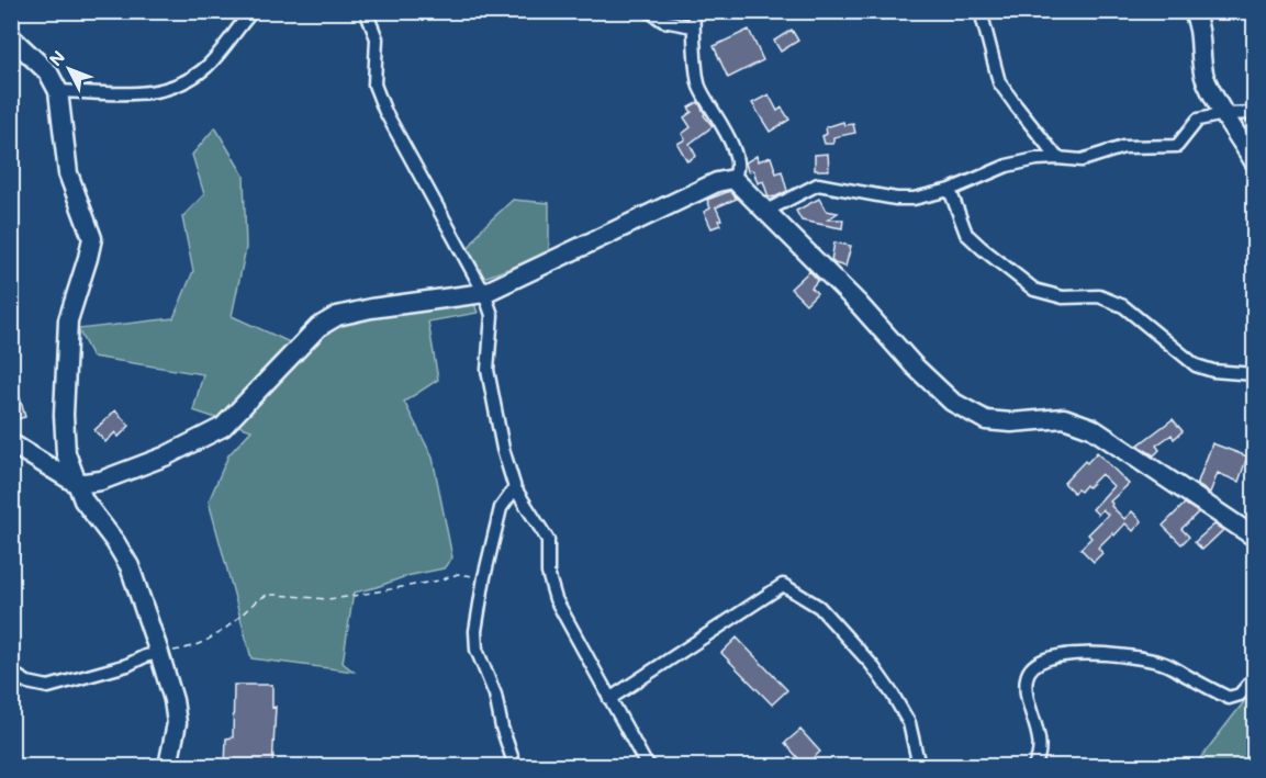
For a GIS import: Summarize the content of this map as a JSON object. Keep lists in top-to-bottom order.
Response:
{
  "north": "top left"
}
